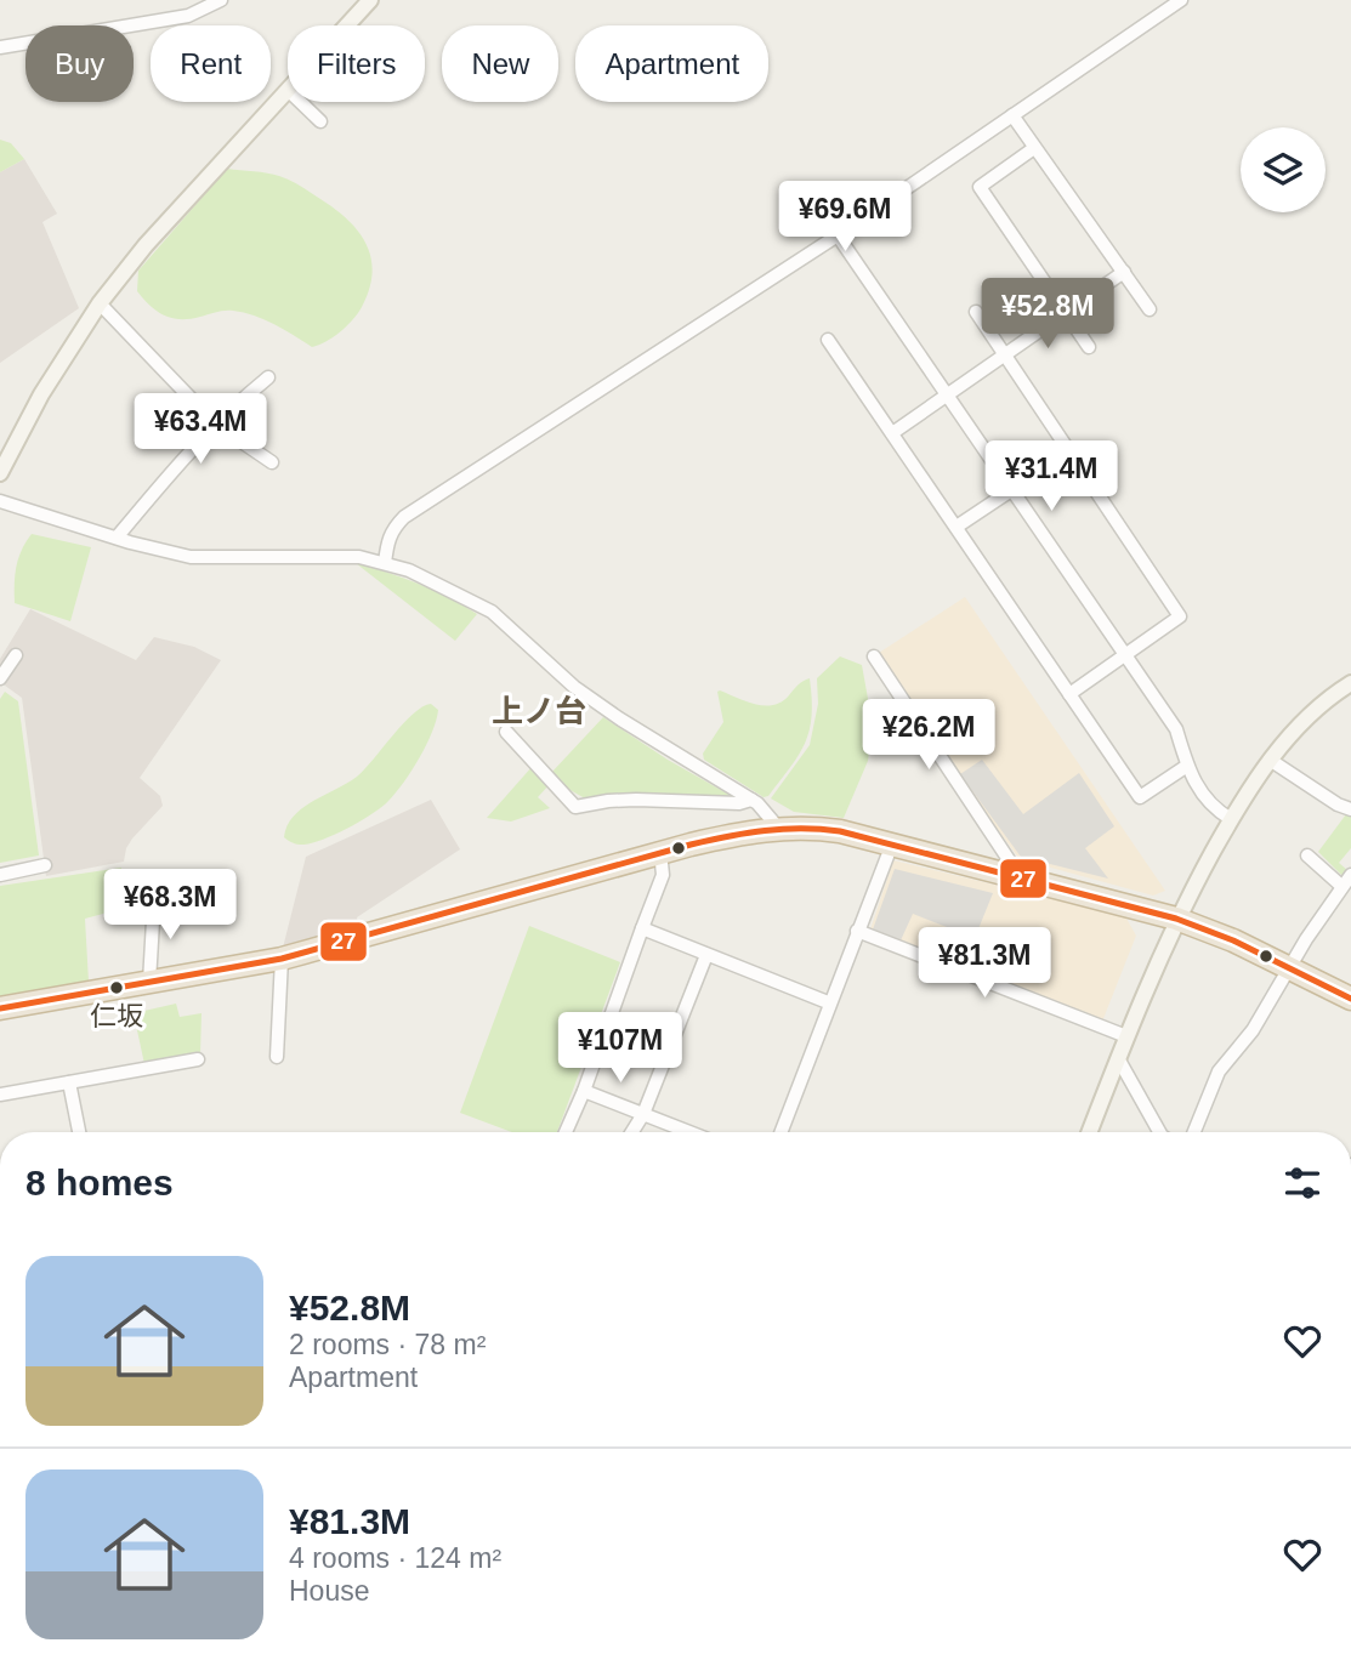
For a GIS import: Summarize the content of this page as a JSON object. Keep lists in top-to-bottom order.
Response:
{
  "districts": ["上ノ台"],
  "places": ["仁坂"],
  "lines": ["transit line 27"],
  "page": {
    "chip": [
      "Buy",
      "Rent",
      "Filters",
      "New",
      "Apartment"
    ],
    "price": [
      "¥69.6M",
      "¥52.8M",
      "¥63.4M",
      "¥31.4M",
      "¥26.2M",
      "¥68.3M",
      "¥81.3M",
      "¥107M"
    ],
    "heading": "8 homes",
    "list": [
      {
        "name": "¥52.8M",
        "note": "2 rooms · 78 m² · Apartment"
      },
      {
        "name": "¥81.3M",
        "note": "4 rooms · 124 m² · House"
      }
    ]
  }
}
